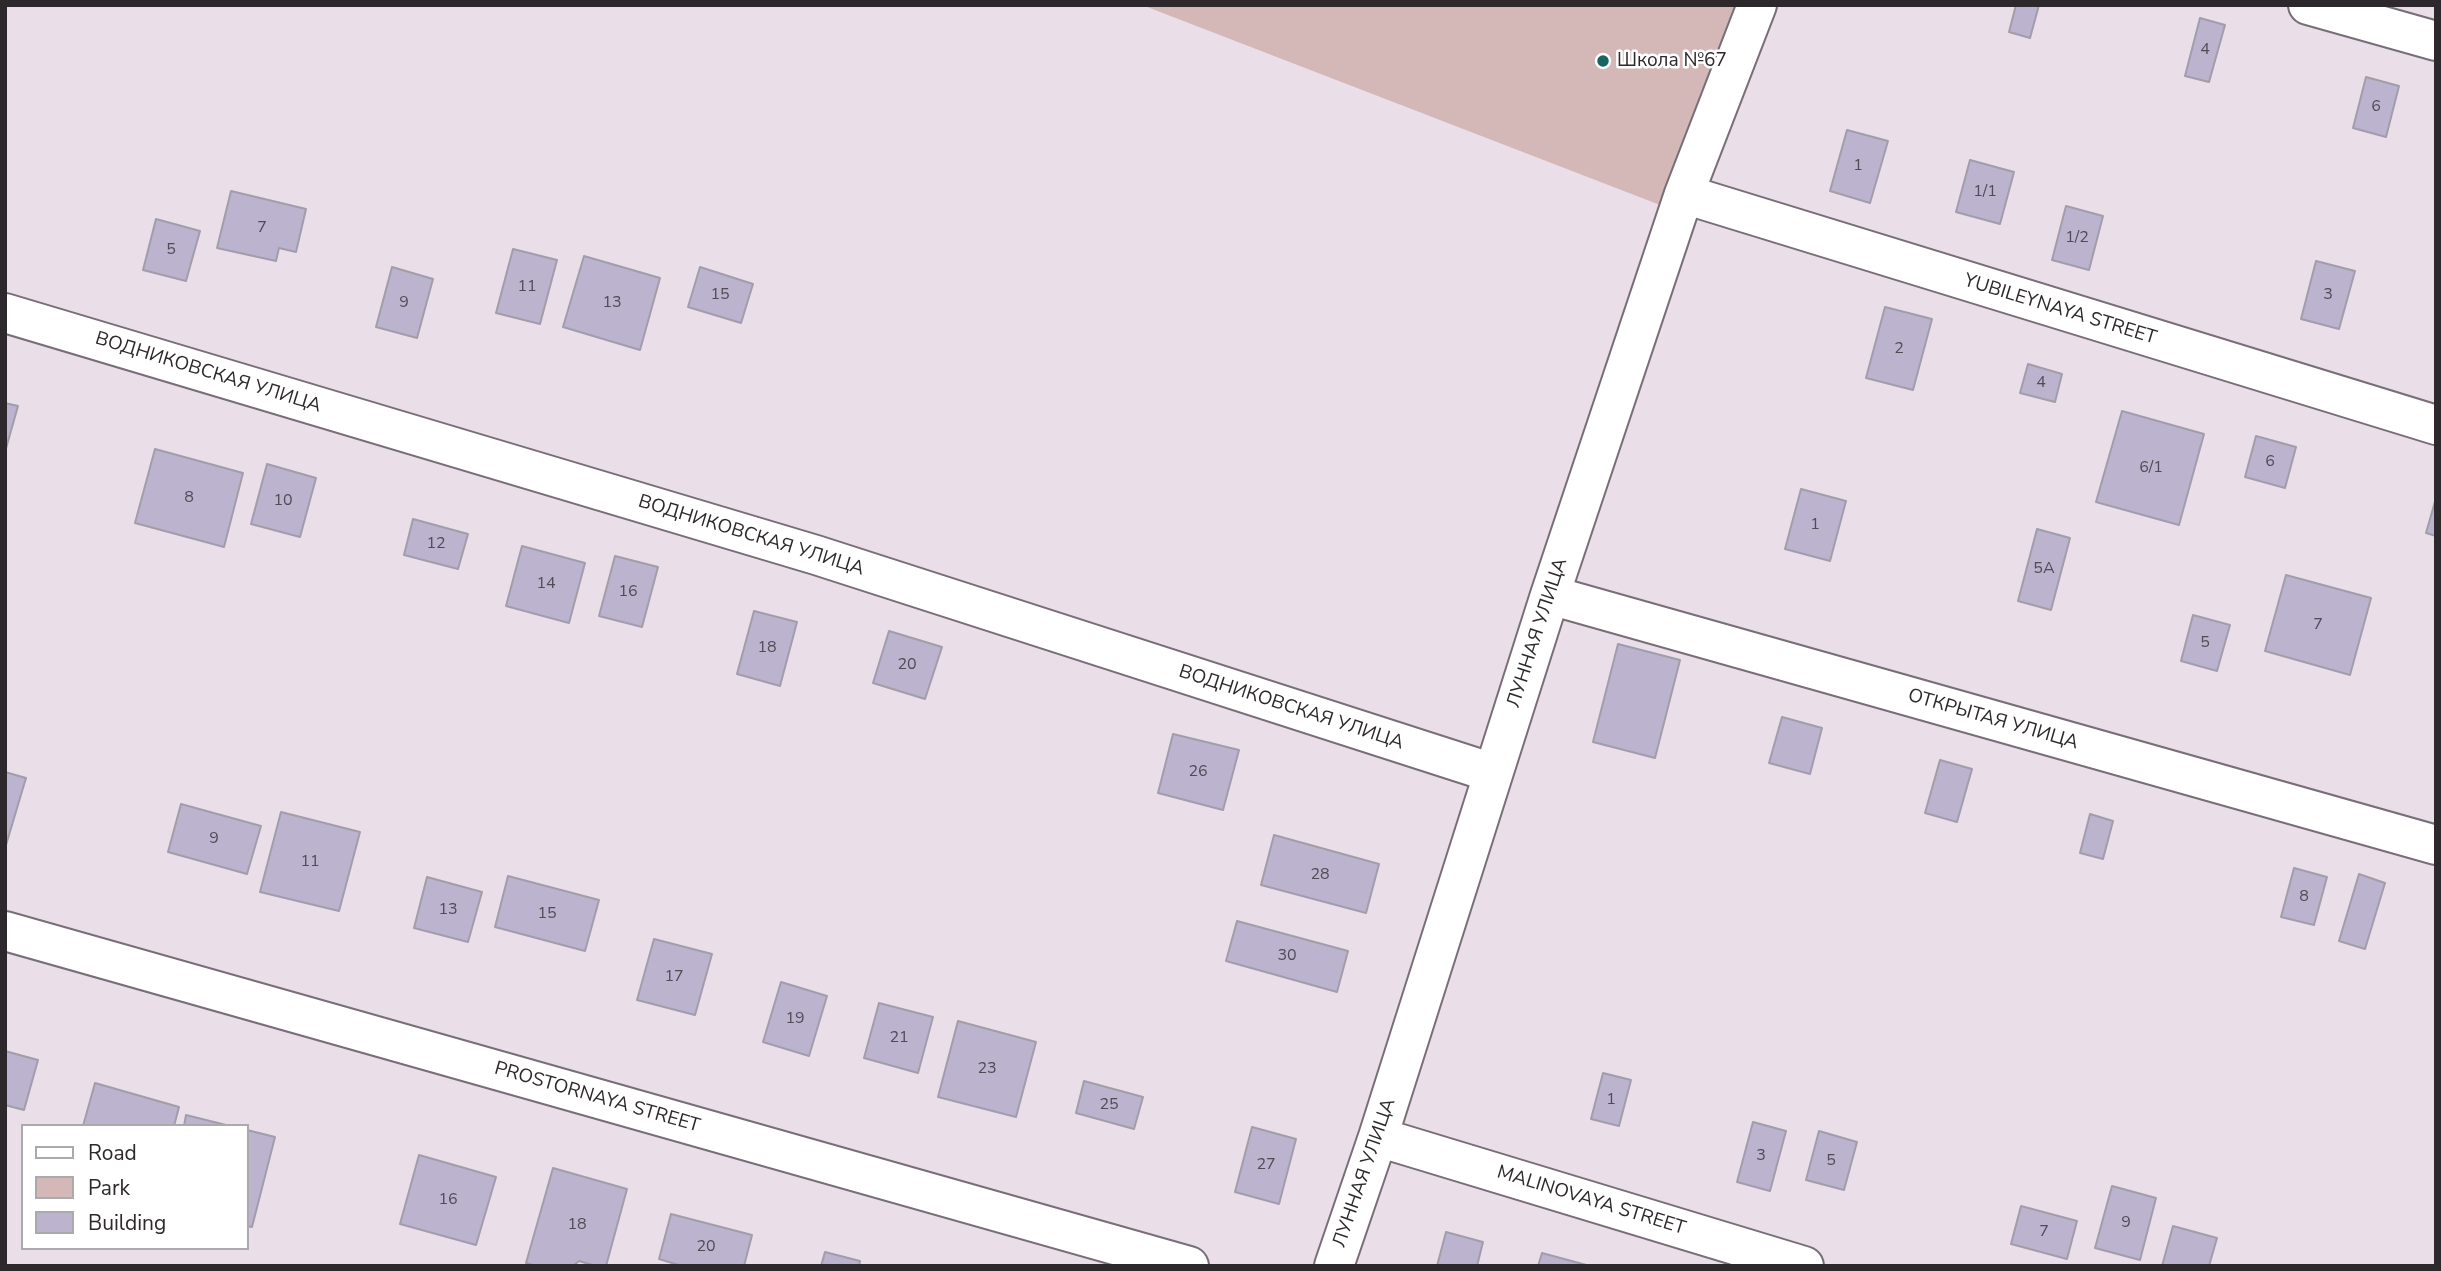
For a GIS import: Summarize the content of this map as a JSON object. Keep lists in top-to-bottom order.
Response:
{
  "streets": {
    "street": [
      "YUBILEYNAYA STREET",
      "ВОДНИКОВСКАЯ УЛИЦА",
      "ЛУННАЯ УЛИЦА",
      "ОТКРЫТАЯ УЛИЦА",
      "PROSTORNAYA STREET",
      "MALINOVAYA STREET"
    ]
  },
  "crossings": [
    ["YUBILEYNAYA STREET", "ЛУННАЯ УЛИЦА"],
    ["ВОДНИКОВСКАЯ УЛИЦА", "ЛУННАЯ УЛИЦА"],
    ["ЛУННАЯ УЛИЦА", "ОТКРЫТАЯ УЛИЦА"],
    ["ЛУННАЯ УЛИЦА", "MALINOVAYA STREET"]
  ],
  "places": ["Школа №67"],
  "house_numbers": [
    "4",
    "6",
    "1",
    "1/1",
    "7",
    "1/2",
    "5",
    "11",
    "15",
    "3",
    "9",
    "13",
    "2",
    "4",
    "6",
    "6/1",
    "8",
    "10",
    "1",
    "12",
    "5А",
    "14",
    "16",
    "7",
    "5",
    "18",
    "20",
    "26",
    "9",
    "11",
    "28",
    "8",
    "13",
    "15",
    "30",
    "17",
    "19",
    "21",
    "23",
    "1",
    "25",
    "3",
    "5",
    "27",
    "16",
    "9",
    "18",
    "7",
    "20"
  ],
  "legend": ["Road", "Park", "Building"]
}
